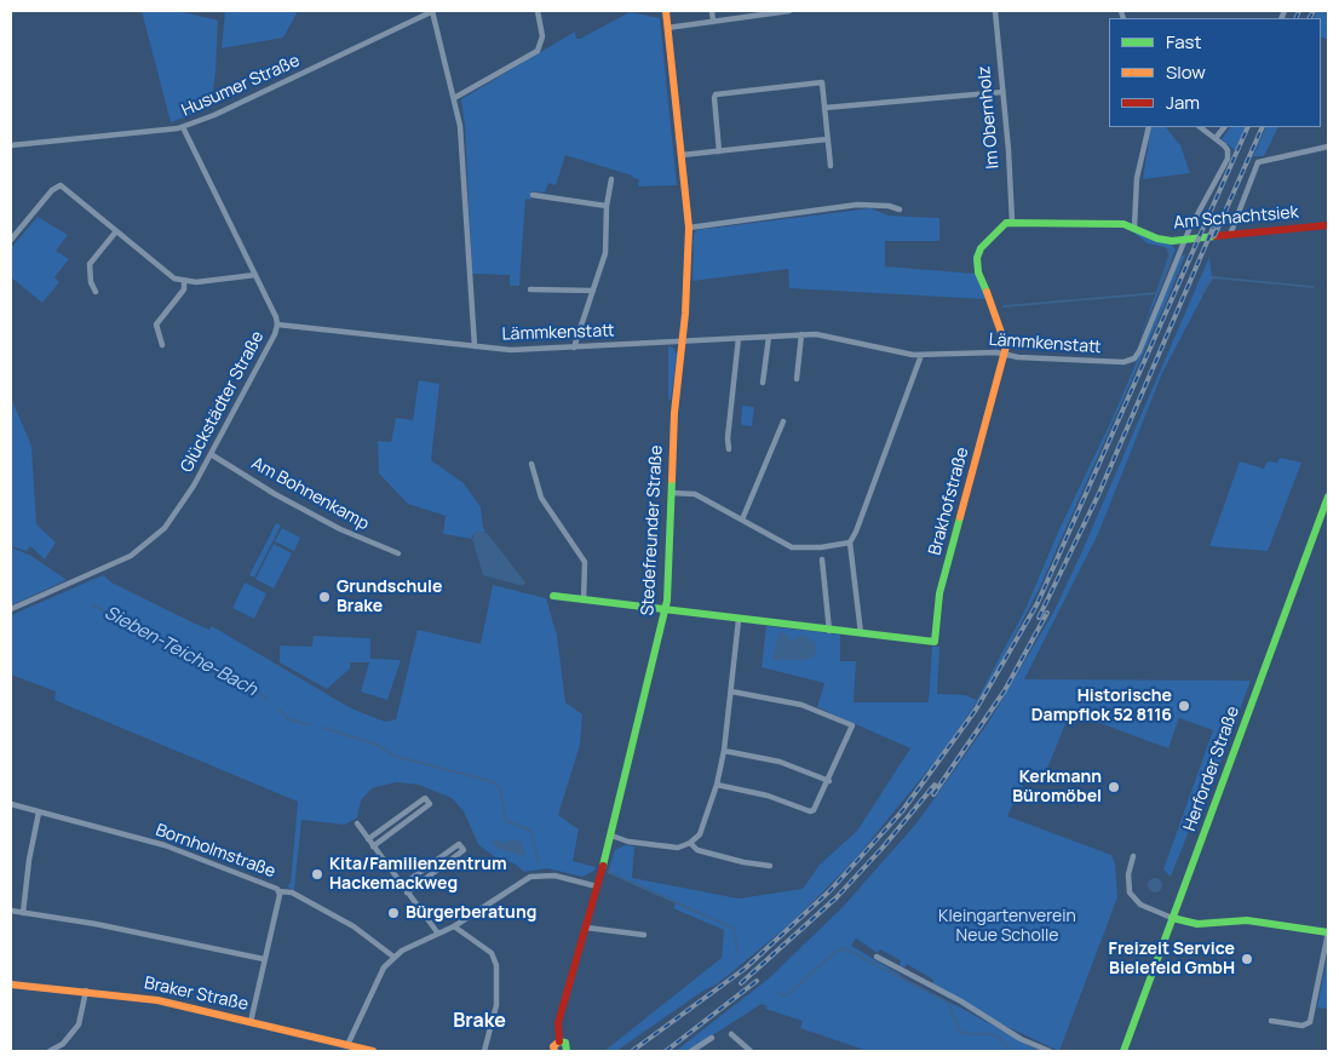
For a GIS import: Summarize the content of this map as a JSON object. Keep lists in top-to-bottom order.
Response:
{
  "streets": {
    "street": [
      "Husumer Straße",
      "Im Obernholz",
      "Am Schachtsiek",
      "Lämmkenstatt",
      "Glückstädter Straße",
      "Am Bohnenkamp",
      "Brakhofstraße",
      "Stedefreunder Straße",
      "Herforder Straße",
      "Bornholmstraße",
      "Braker Straße"
    ]
  },
  "crossings": [
    ["Husumer Straße", "Glückstädter Straße"],
    ["Im Obernholz", "Am Schachtsiek"],
    ["Im Obernholz", "Brakhofstraße"],
    ["Am Schachtsiek", "Lämmkenstatt"],
    ["Am Schachtsiek", "Brakhofstraße"],
    ["Lämmkenstatt", "Glückstädter Straße"],
    ["Lämmkenstatt", "Brakhofstraße"],
    ["Lämmkenstatt", "Stedefreunder Straße"],
    ["Glückstädter Straße", "Am Bohnenkamp"],
    ["Brakhofstraße", "Stedefreunder Straße"],
    ["Bornholmstraße", "Braker Straße"]
  ],
  "districts": ["Brake"],
  "water": ["Sieben-Teiche-Bach"],
  "parks": ["Kleingartenverein Neue Scholle"],
  "places": [
    "Grundschule Brake",
    "Historische Dampflok 52 8116",
    "Kerkmann Büromöbel",
    "Kita/Familienzentrum Hackemackweg",
    "Bürgerberatung",
    "Freizeit Service Bielefeld GmbH"
  ],
  "legend": ["Fast", "Slow", "Jam"]
}
